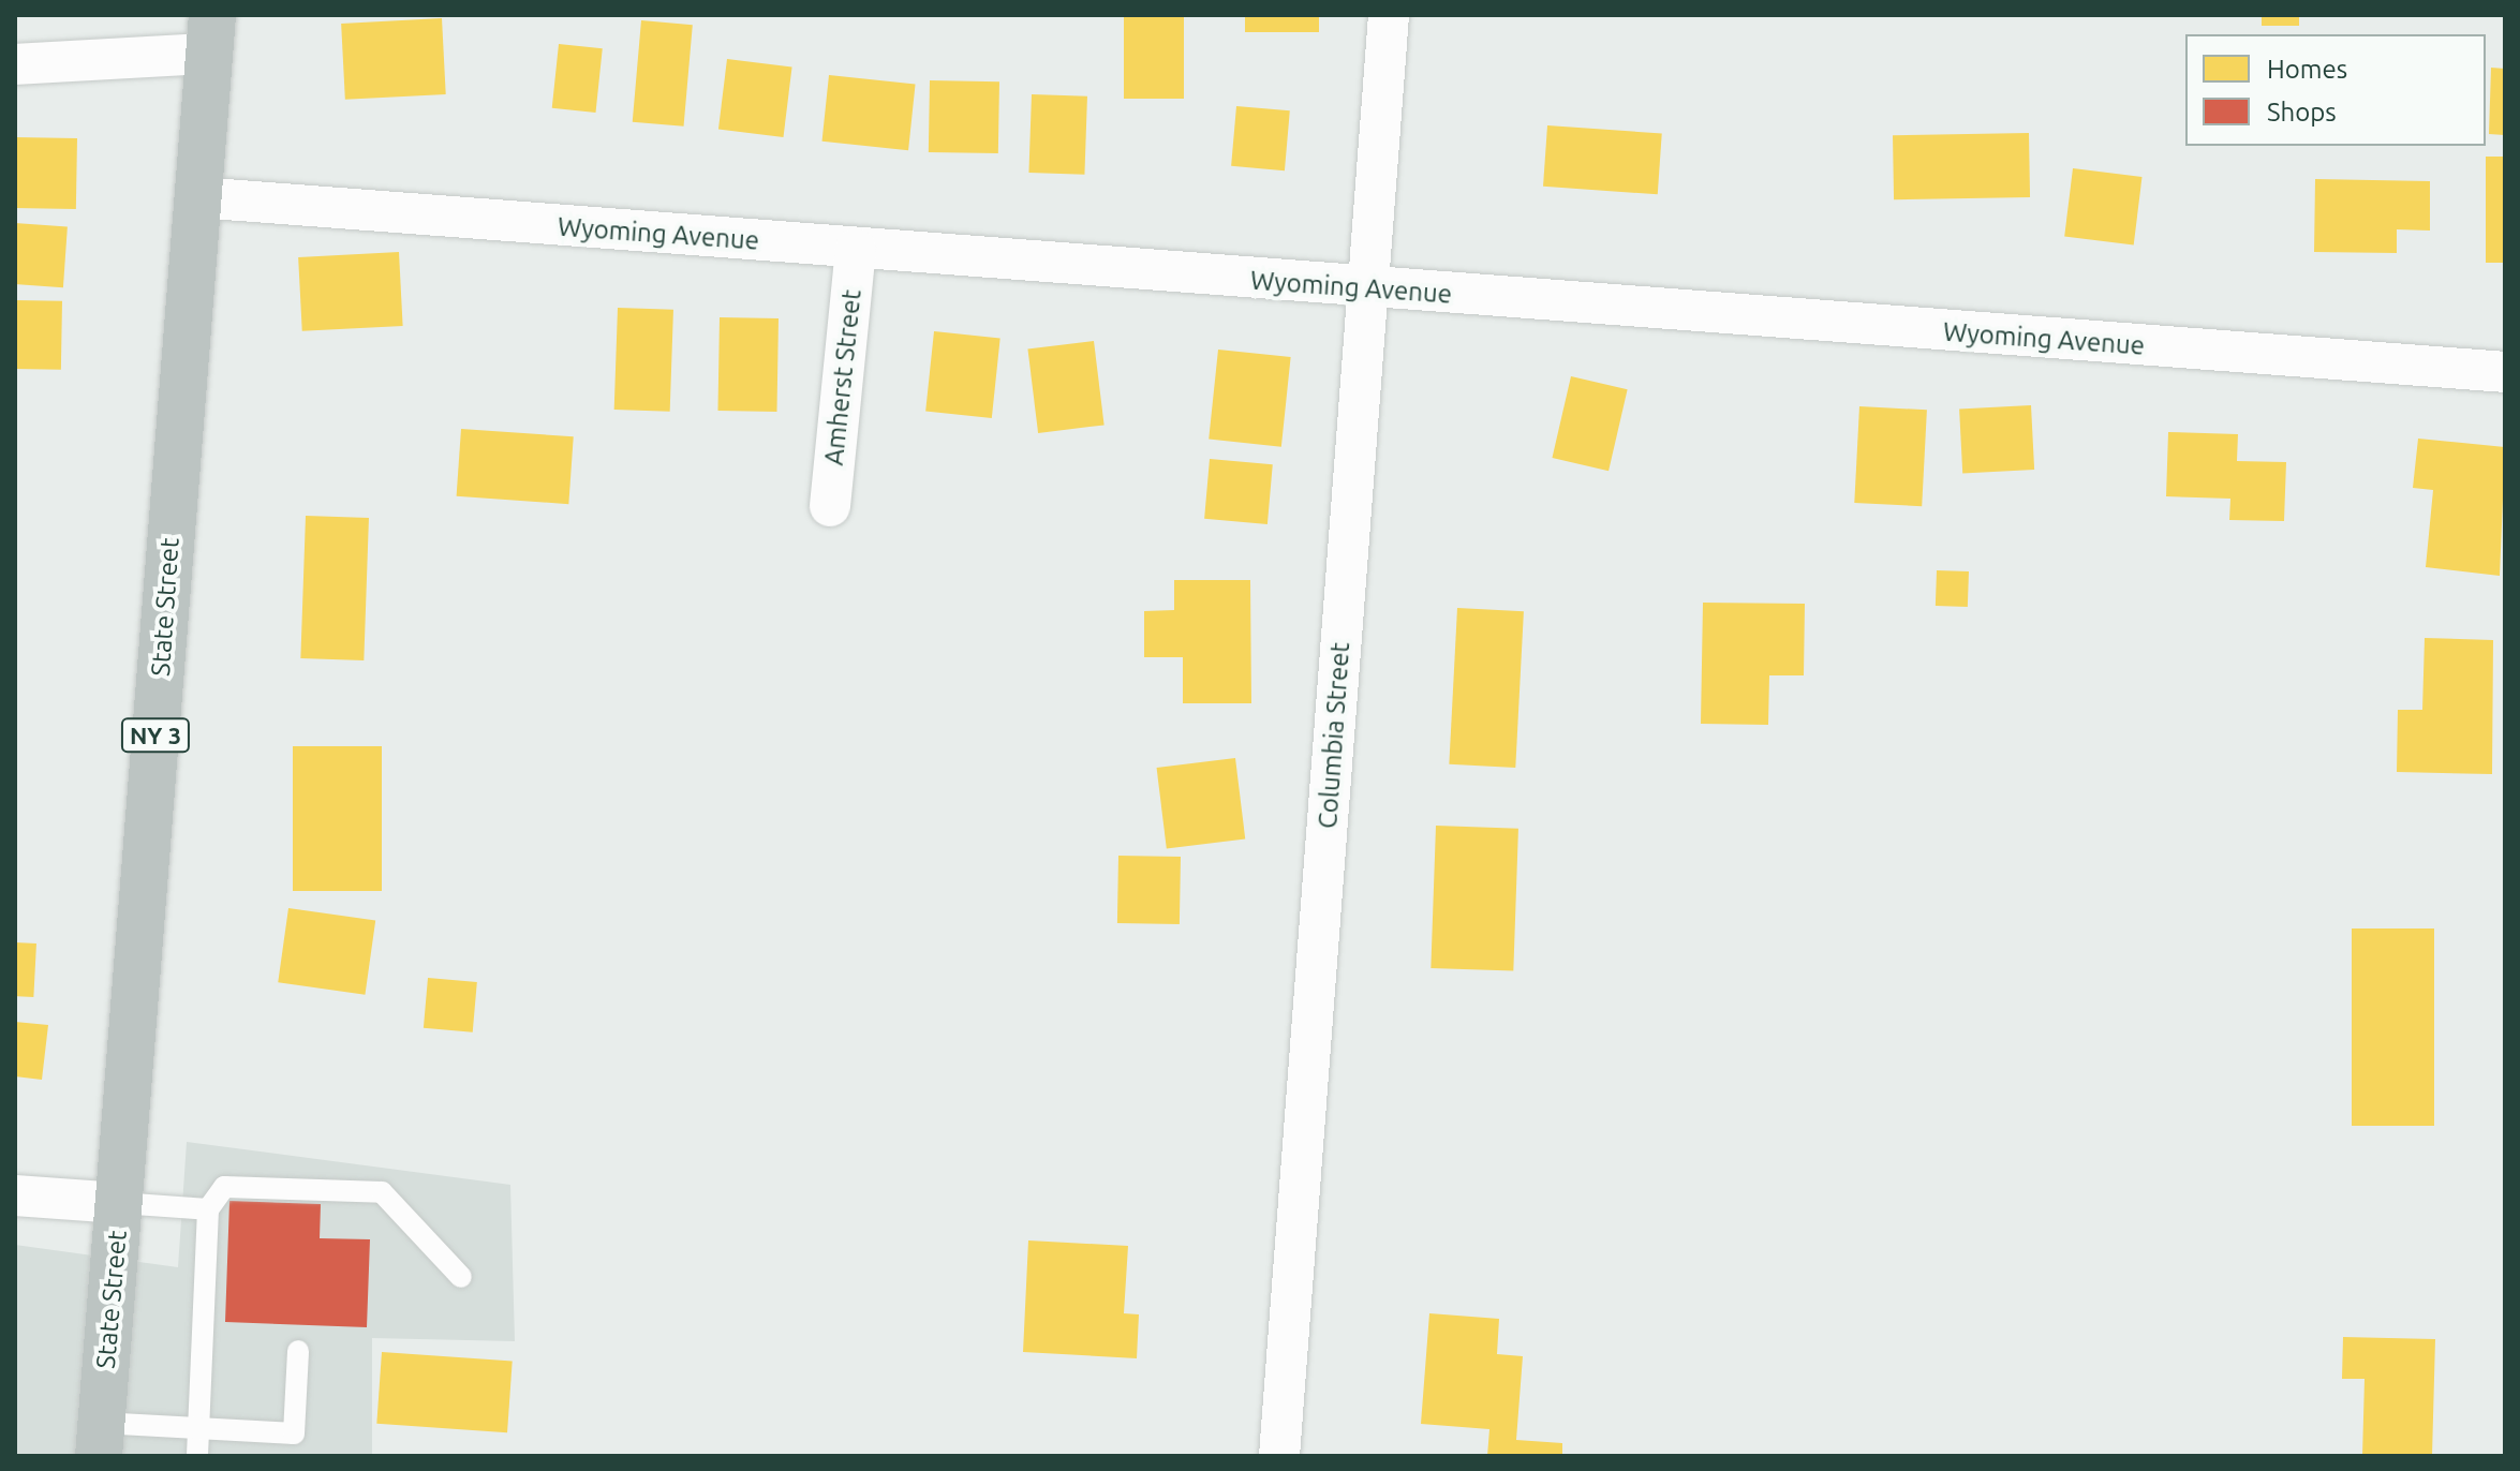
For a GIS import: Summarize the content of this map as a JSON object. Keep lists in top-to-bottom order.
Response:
{
  "streets": {
    "highway": ["State Street", "NY 3"],
    "street": ["Wyoming Avenue", "Amherst Street", "Columbia Street"]
  },
  "crossings": [
    ["Wyoming Avenue", "Amherst Street"],
    ["Wyoming Avenue", "State Street"],
    ["Wyoming Avenue", "Columbia Street"]
  ],
  "legend": ["Homes", "Shops"]
}
